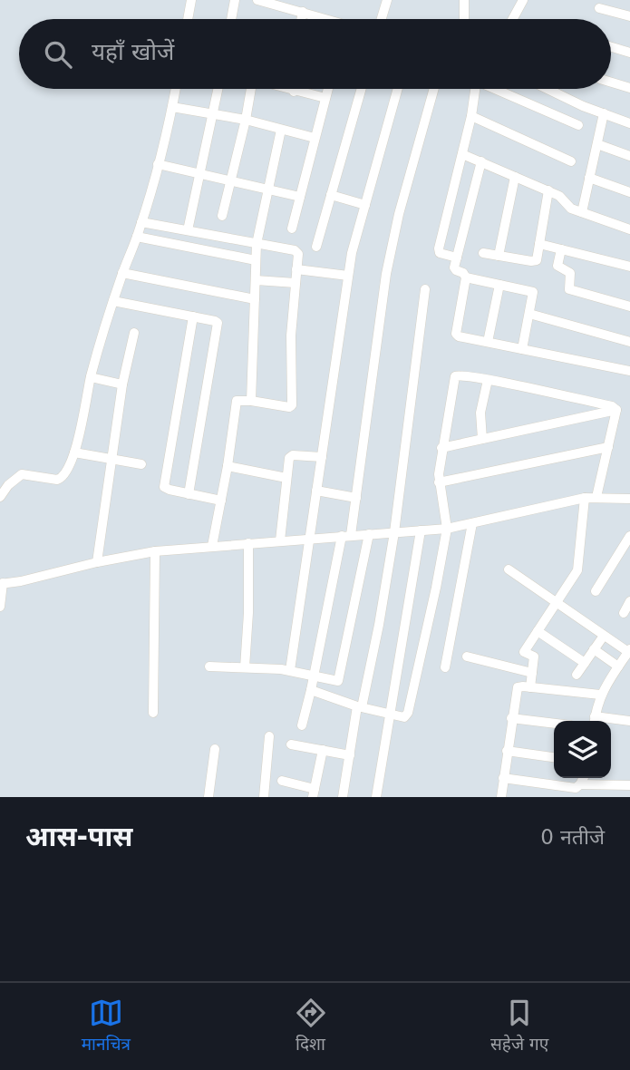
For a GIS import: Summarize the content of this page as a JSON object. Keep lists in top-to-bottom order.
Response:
{
  "page": {
    "search": "यहाँ खोजें",
    "heading": ["आस-पास", "0 नतीजे"],
    "nav": ["मानचित्र", "दिशा", "सहेजे गए"]
  }
}
